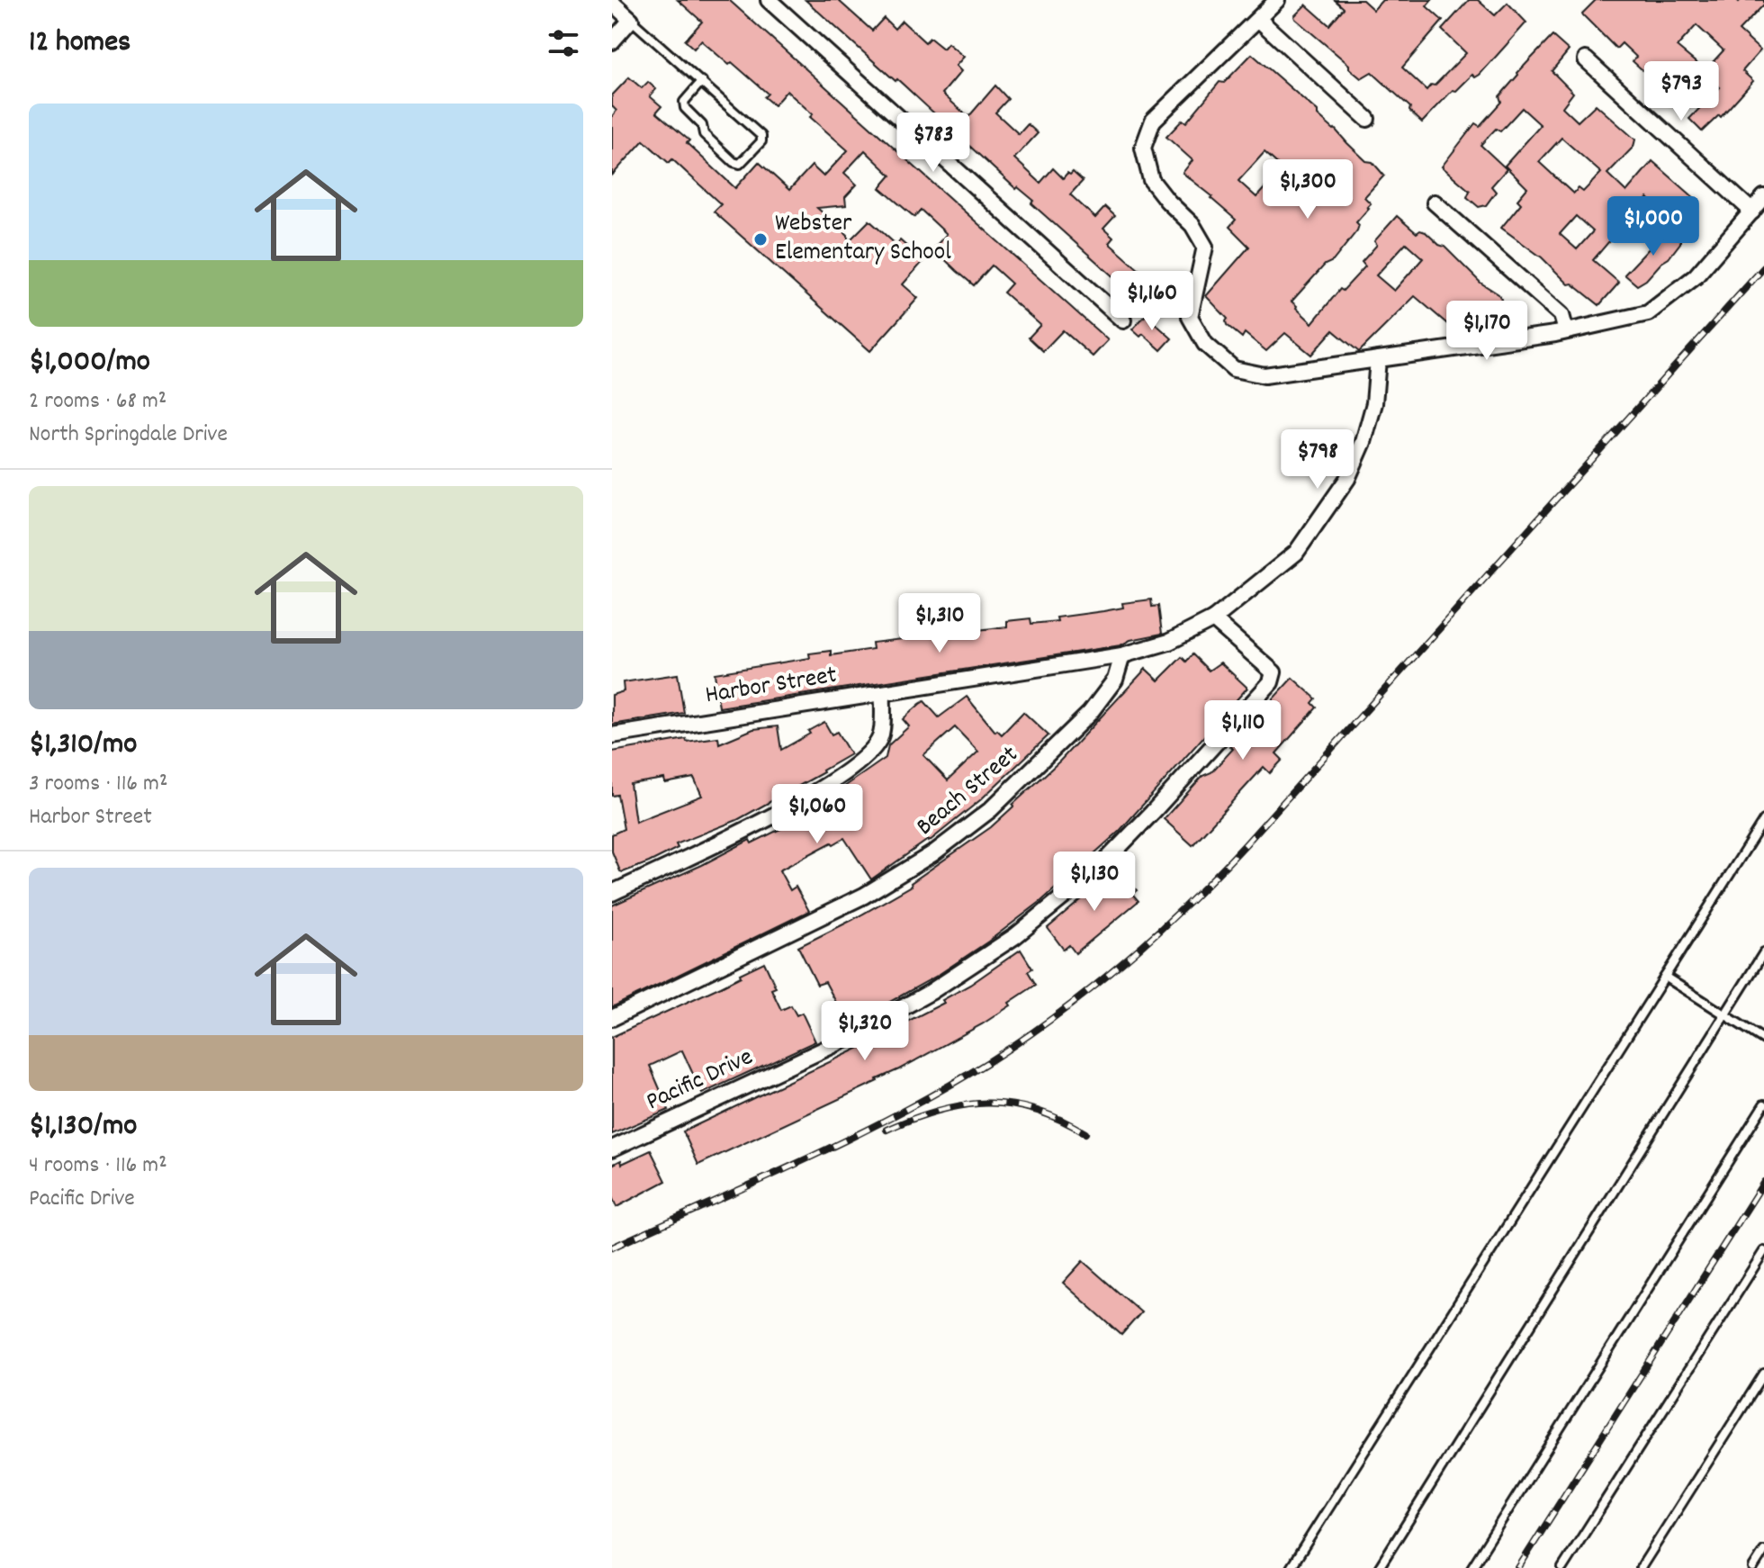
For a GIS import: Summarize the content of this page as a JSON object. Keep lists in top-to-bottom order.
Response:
{
  "streets": {
    "street": ["Harbor Street", "Beach Street", "Pacific Drive"]
  },
  "crossings": [
    ["Harbor Street", "Beach Street"],
    ["Harbor Street", "Pacific Drive"]
  ],
  "places": ["Webster Elementary School"],
  "page": {
    "heading": "12 homes",
    "price": [
      "$793",
      "$783",
      "$1,300",
      "$1,000",
      "$1,160",
      "$1,170",
      "$798",
      "$1,310",
      "$1,110",
      "$1,060",
      "$1,130",
      "$1,320"
    ],
    "list": [
      {
        "name": "$1,000/mo",
        "note": "2 rooms · 68 m² · North Springdale Drive"
      },
      {
        "name": "$1,310/mo",
        "note": "3 rooms · 116 m² · Harbor Street"
      },
      {
        "name": "$1,130/mo",
        "note": "4 rooms · 116 m² · Pacific Drive"
      }
    ]
  }
}
